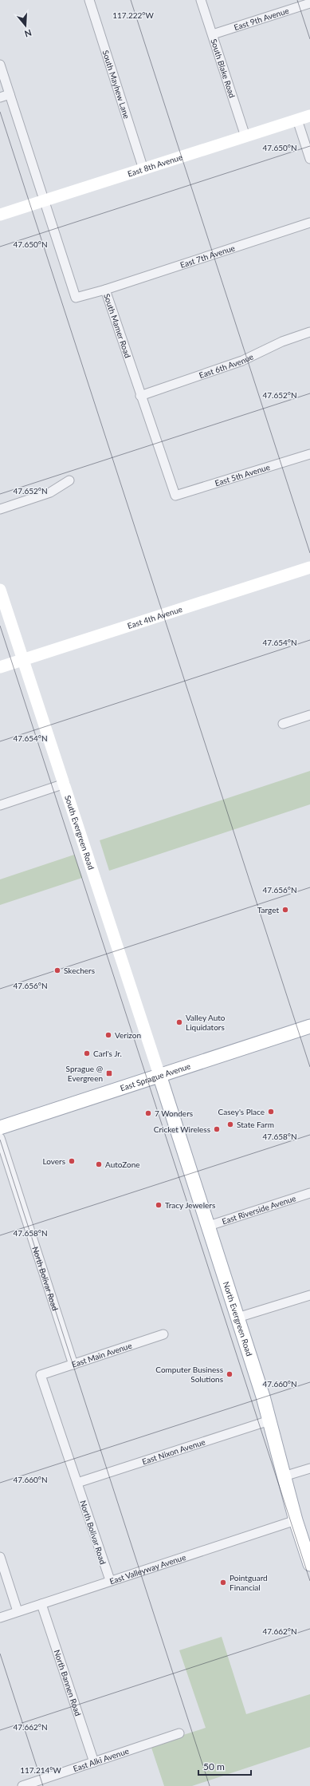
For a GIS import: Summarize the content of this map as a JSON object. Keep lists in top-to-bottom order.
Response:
{
  "streets": {
    "main road": ["East Sprague Avenue", "North Evergreen Road"],
    "street": [
      "East 9th Avenue",
      "South Blake Road",
      "South Mayhew Lane",
      "East 8th Avenue",
      "East 7th Avenue",
      "South Mamer Road",
      "East 6th Avenue",
      "East 5th Avenue",
      "East 4th Avenue",
      "South Evergreen Road",
      "East Riverside Avenue",
      "North Bolivar Road",
      "East Main Avenue",
      "East Nixon Avenue",
      "East Valleyway Avenue",
      "North Bannen Road",
      "East Alki Avenue"
    ]
  },
  "crossings": [
    ["East 9th Avenue", "South Blake Road"],
    ["South Blake Road", "East 8th Avenue"],
    ["South Mayhew Lane", "East 8th Avenue"],
    ["East 8th Avenue", "South Mamer Road"],
    ["East 7th Avenue", "South Mamer Road"],
    ["South Mamer Road", "East 6th Avenue"],
    ["South Mamer Road", "East 5th Avenue"],
    ["East 4th Avenue", "South Evergreen Road"],
    ["South Evergreen Road", "East Sprague Avenue"],
    ["South Evergreen Road", "North Evergreen Road"],
    ["East Sprague Avenue", "North Evergreen Road"],
    ["East Riverside Avenue", "North Evergreen Road"],
    ["North Bolivar Road", "East Main Avenue"],
    ["North Bolivar Road", "East Nixon Avenue"],
    ["North Bolivar Road", "East Valleyway Avenue"],
    ["North Evergreen Road", "East Nixon Avenue"],
    ["North Evergreen Road", "East Valleyway Avenue"],
    ["East Valleyway Avenue", "North Bannen Road"],
    ["North Bannen Road", "East Alki Avenue"]
  ],
  "places": {
    "other": [
      "Target",
      "Skechers",
      "Valley Auto Liquidators",
      "Verizon",
      "Carl's Jr.",
      "Casey's Place",
      "7 Wonders",
      "State Farm",
      "Cricket Wireless",
      "Lovers",
      "AutoZone",
      "Tracy Jewelers",
      "Computer Business Solutions",
      "Pointguard Financial"
    ],
    "transit": ["Sprague @ Evergreen"]
  },
  "scale_bar": "50 m",
  "north": "bottom",
  "coordinates": [
    "117.222°W",
    "47.650°N",
    "47.652°N",
    "47.654°N",
    "47.656°N",
    "47.658°N",
    "47.660°N",
    "47.662°N",
    "117.214°W"
  ]
}
